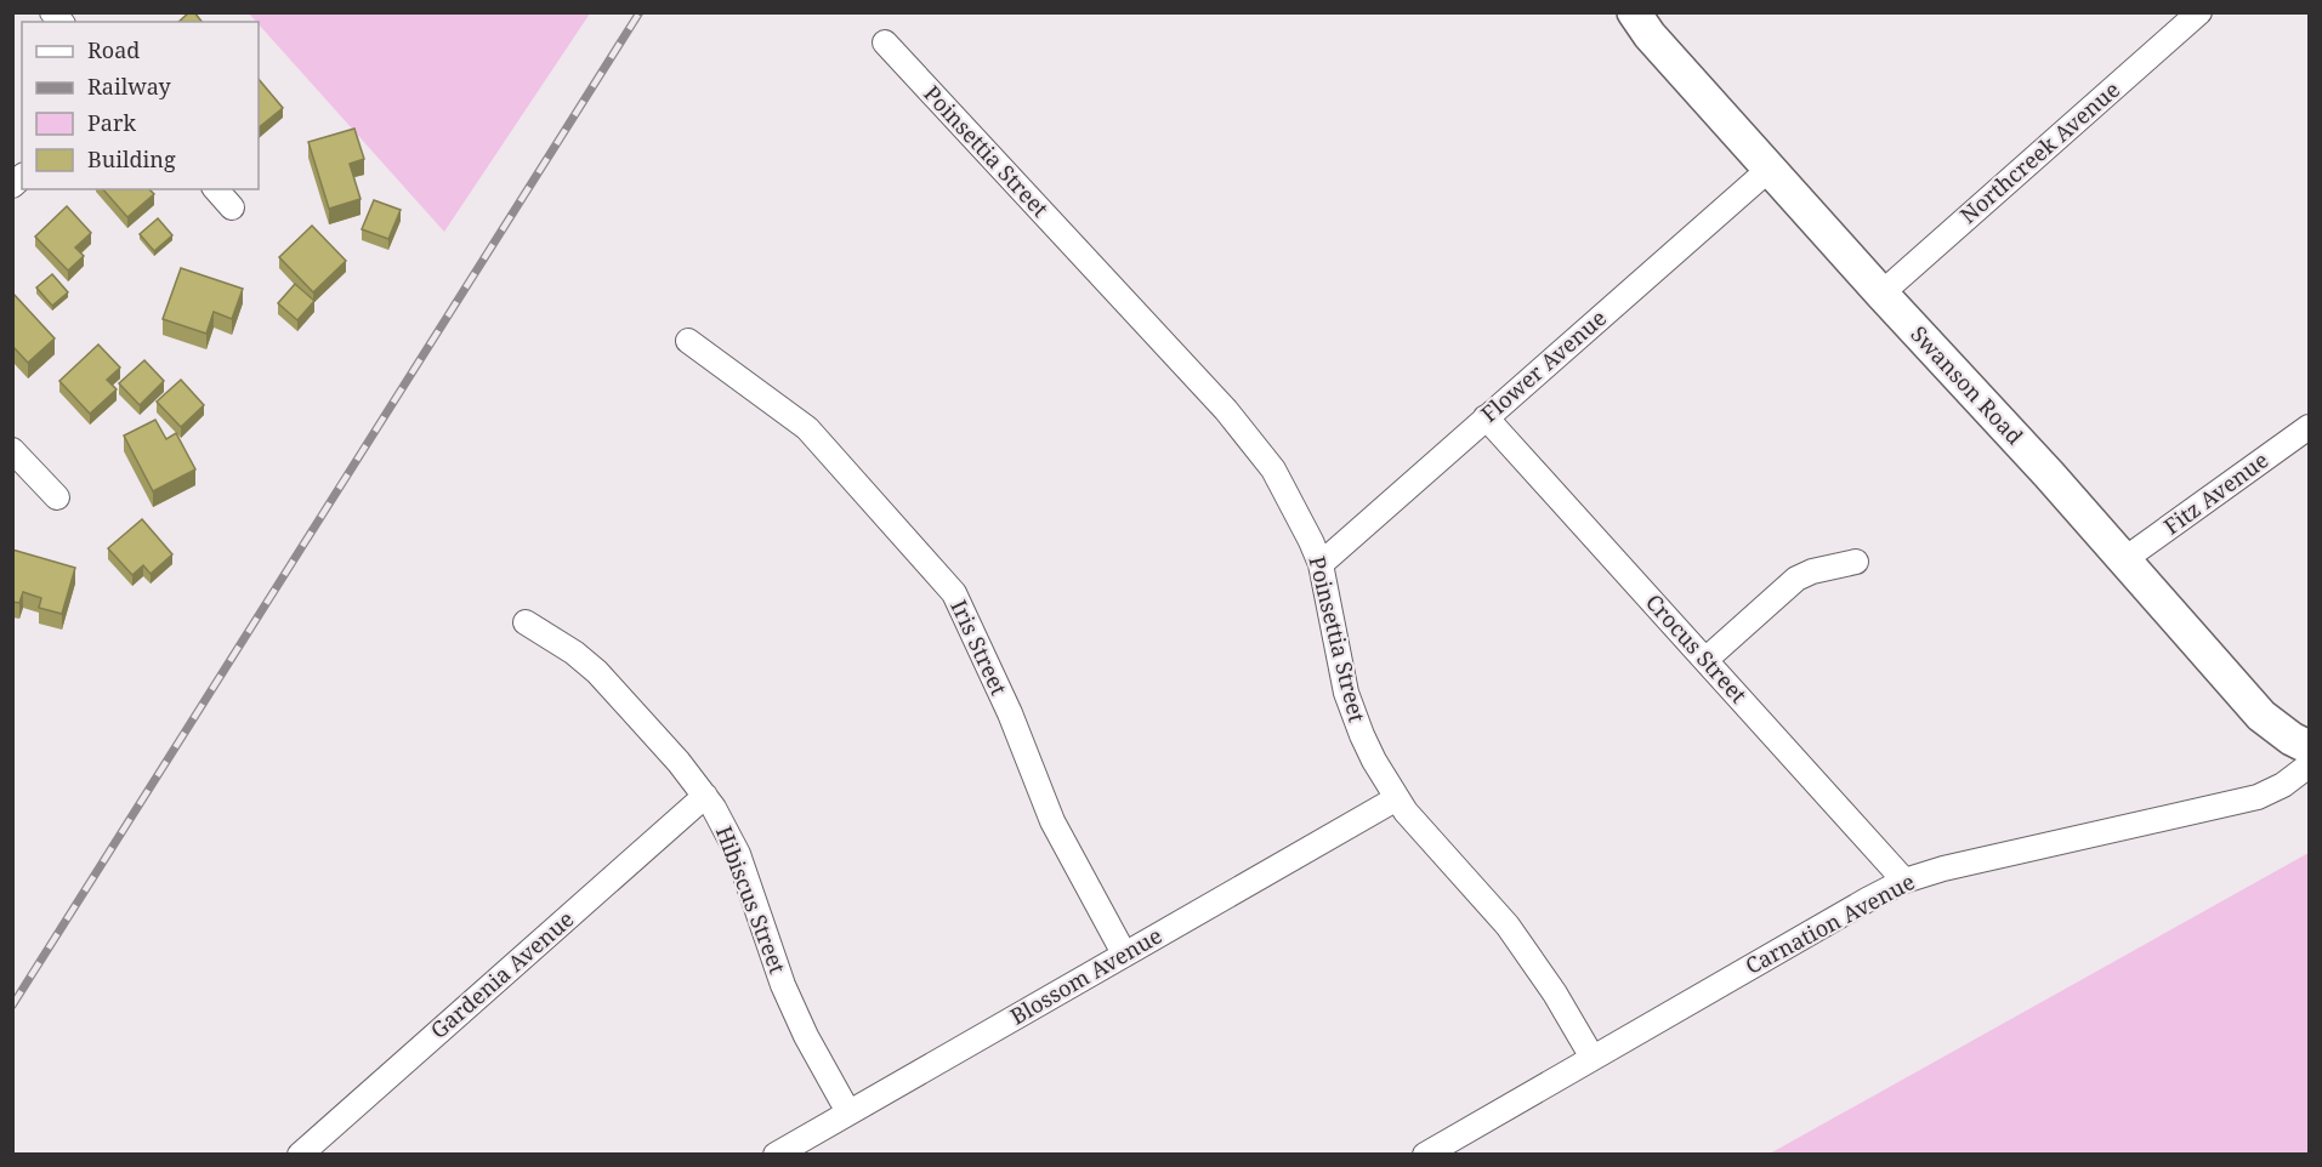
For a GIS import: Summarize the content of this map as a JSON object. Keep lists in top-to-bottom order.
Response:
{
  "streets": {
    "street": [
      "Poinsettia Street",
      "Northcreek Avenue",
      "Flower Avenue",
      "Swanson Road",
      "Fitz Avenue",
      "Iris Street",
      "Crocus Street",
      "Hibiscus Street",
      "Carnation Avenue",
      "Gardenia Avenue",
      "Blossom Avenue"
    ]
  },
  "crossings": [
    ["Poinsettia Street", "Flower Avenue"],
    ["Poinsettia Street", "Carnation Avenue"],
    ["Poinsettia Street", "Blossom Avenue"],
    ["Northcreek Avenue", "Swanson Road"],
    ["Flower Avenue", "Swanson Road"],
    ["Flower Avenue", "Crocus Street"],
    ["Swanson Road", "Fitz Avenue"],
    ["Iris Street", "Blossom Avenue"],
    ["Crocus Street", "Carnation Avenue"],
    ["Hibiscus Street", "Gardenia Avenue"],
    ["Hibiscus Street", "Blossom Avenue"]
  ],
  "legend": [
    "Road",
    "Railway",
    "Park",
    "Building"
  ]
}
